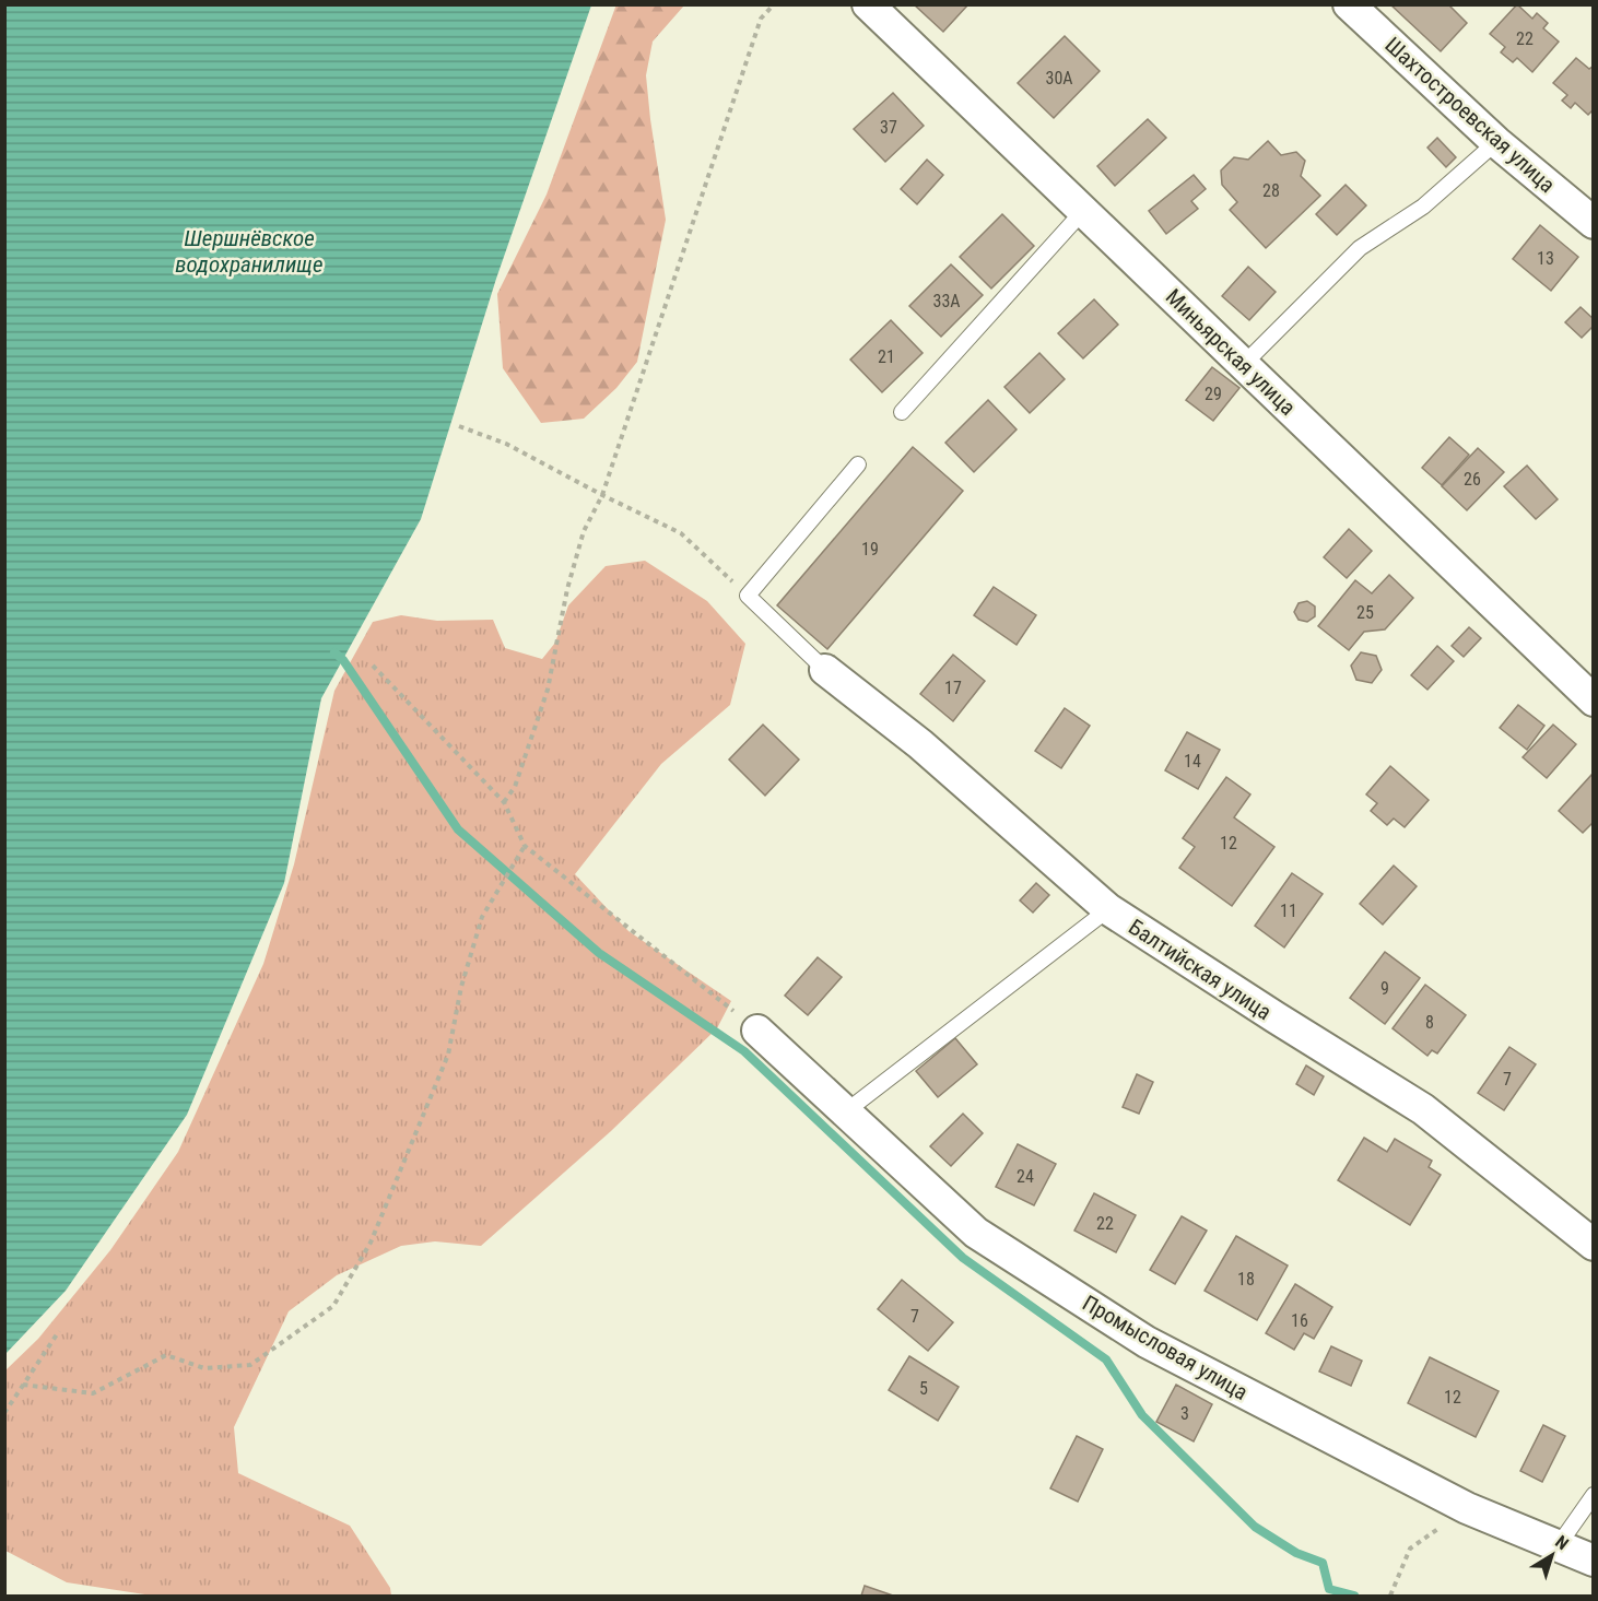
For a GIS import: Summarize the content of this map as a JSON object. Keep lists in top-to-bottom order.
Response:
{
  "streets": {
    "street": [
      "Шахтостроевская улица",
      "Миньярская улица",
      "Балтийская улица",
      "Промысловая улица"
    ]
  },
  "water": ["Шершнёвское водохранилище"],
  "house_numbers": [
    "22",
    "30А",
    "37",
    "28",
    "13",
    "33А",
    "21",
    "29",
    "26",
    "19",
    "25",
    "17",
    "14",
    "12",
    "11",
    "9",
    "8",
    "7",
    "24",
    "22",
    "18",
    "7",
    "16",
    "5",
    "12",
    "3"
  ],
  "north": "top right"
}
